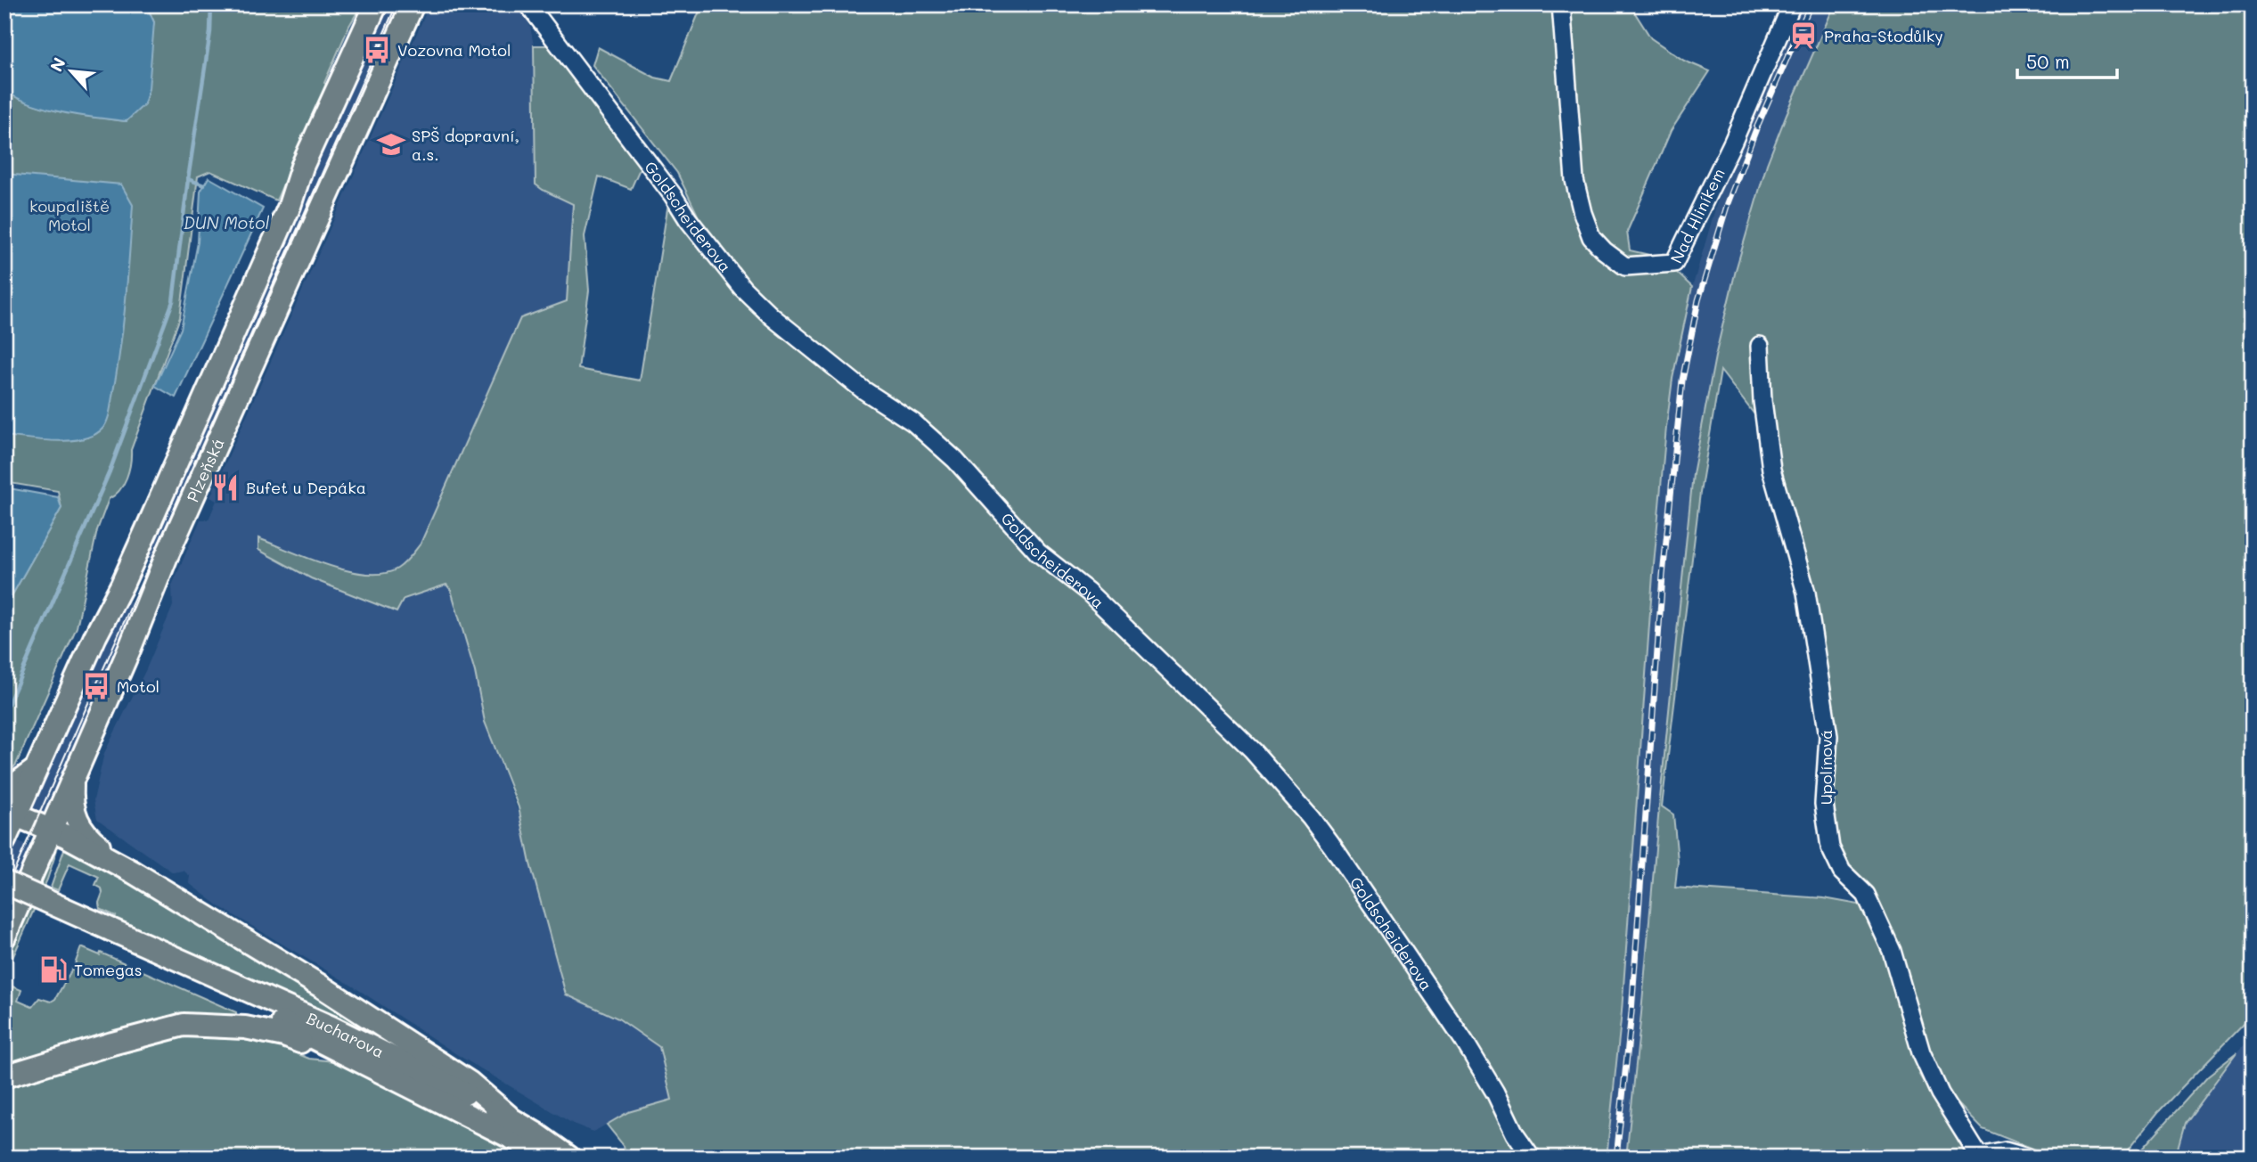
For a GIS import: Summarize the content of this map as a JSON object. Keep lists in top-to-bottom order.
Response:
{
  "streets": {
    "main road": ["Plzeňská", "Bucharova"],
    "street": ["Nad Hliníkem", "Goldscheiderova", "Upolínová"]
  },
  "water": ["DUN Motol"],
  "parks": ["koupaliště Motol"],
  "places": {
    "station": ["Praha-Stodůlky"],
    "bus stop": ["Vozovna Motol", "Motol"],
    "school or university": ["SPŠ dopravní, a.s."],
    "restaurant": ["Bufet u Depáka"],
    "fuel station": ["Tomegas"]
  },
  "scale_bar": "50 m",
  "north": "top left"
}
